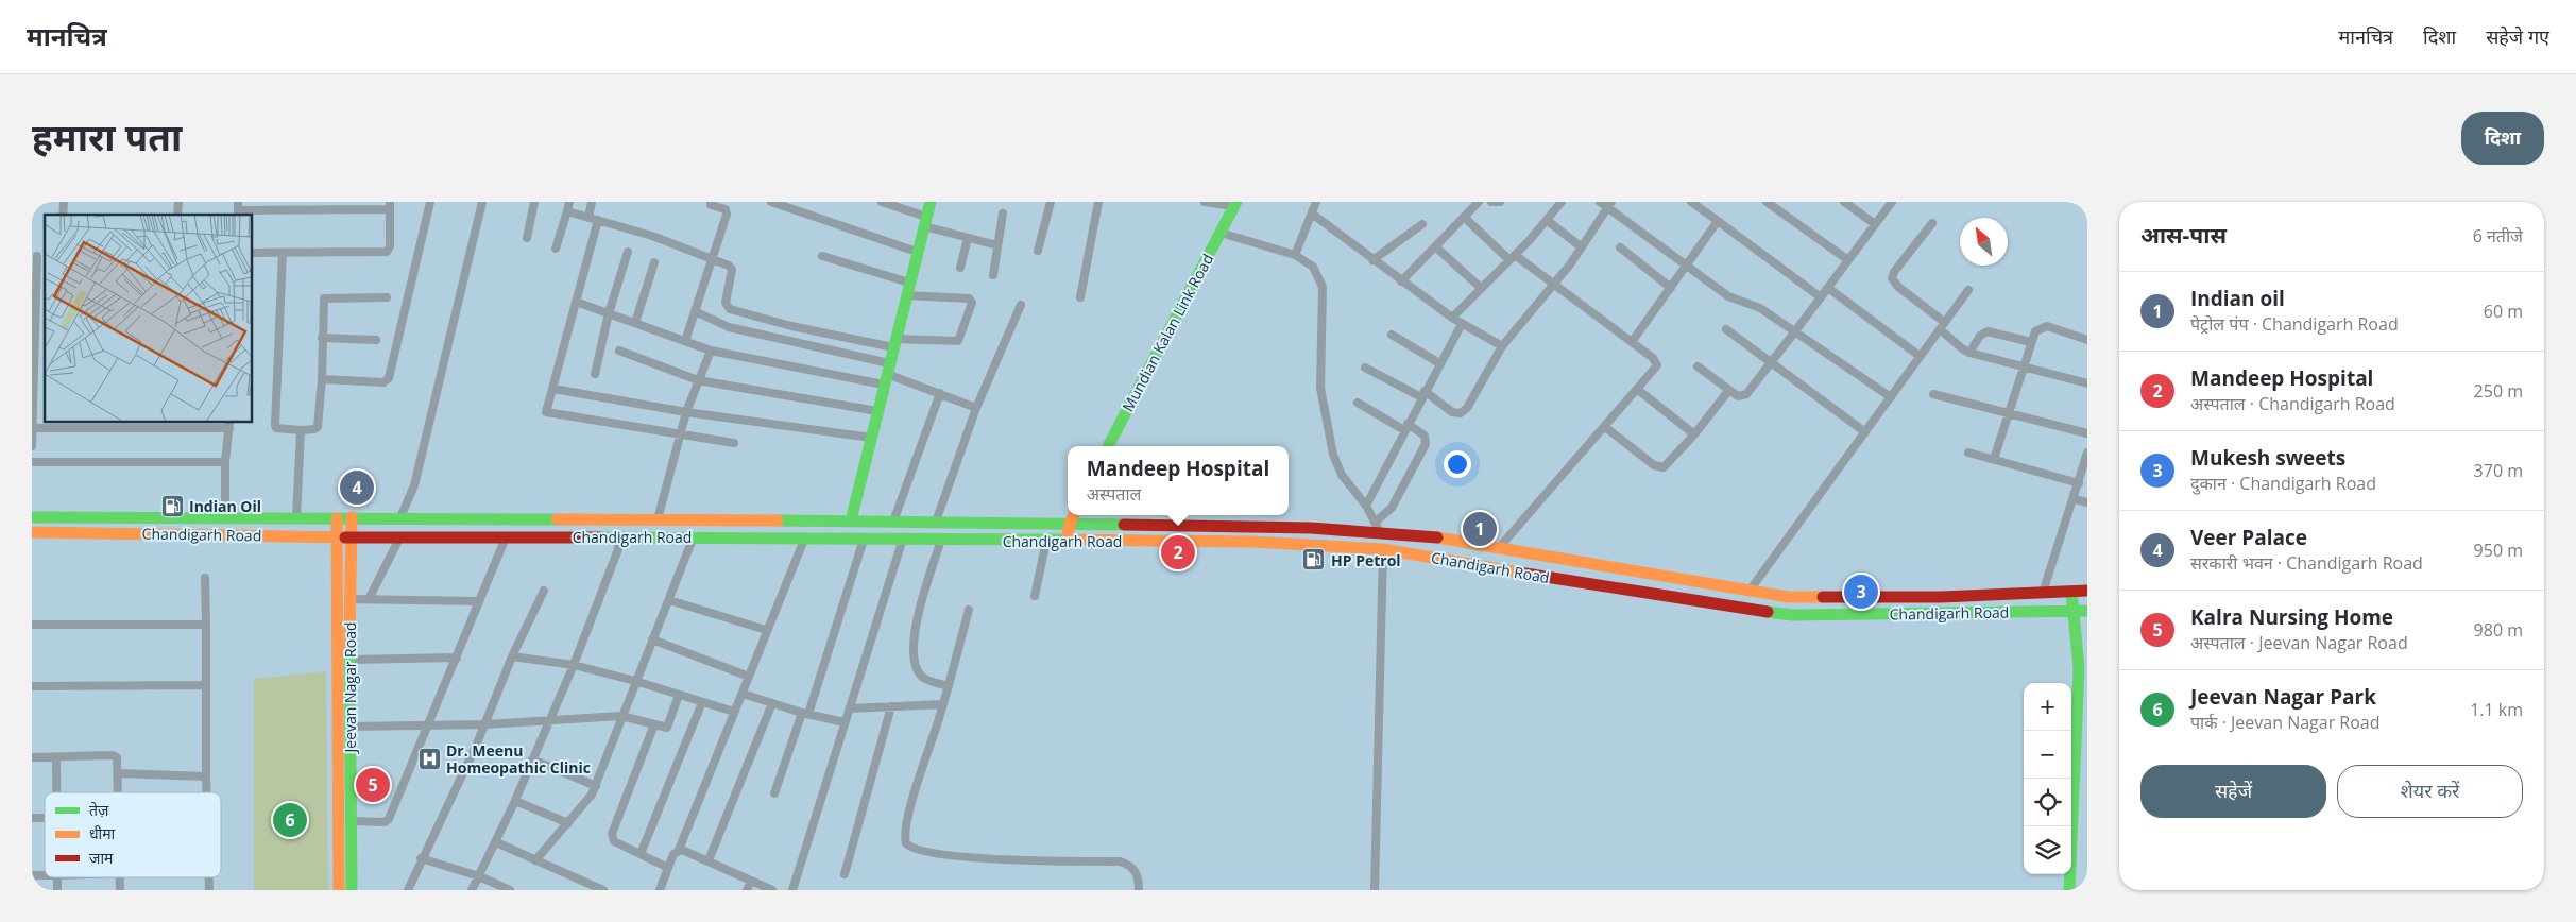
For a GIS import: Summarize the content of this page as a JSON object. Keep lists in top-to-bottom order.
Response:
{
  "streets": {
    "main road": ["Mundian Kalan Link Road", "Chandigarh Road", "Jeevan Nagar Road"]
  },
  "crossings": [
    ["Chandigarh Road", "Jeevan Nagar Road"]
  ],
  "places": {
    "fuel station": ["Indian Oil", "HP Petrol"],
    "hospital": ["Dr. Meenu Homeopathic Clinic"]
  },
  "legend": ["तेज़", "धीमा", "जाम"],
  "north": "top left",
  "page": {
    "header": "मानचित्र",
    "nav": ["मानचित्र", "दिशा", "सहेजे गए"],
    "title": "हमारा पता",
    "buttons": [
      "दिशा",
      ["सहेजें", "शेयर करें"]
    ],
    "heading": ["आस-पास", "6 नतीजे"],
    "list": [
      {
        "mark": "1",
        "name": "Indian oil",
        "note": "पेट्रोल पंप · Chandigarh Road",
        "value": "60 m"
      },
      {
        "mark": "2",
        "name": "Mandeep Hospital",
        "note": "अस्पताल · Chandigarh Road",
        "value": "250 m"
      },
      {
        "mark": "3",
        "name": "Mukesh sweets",
        "note": "दुकान · Chandigarh Road",
        "value": "370 m"
      },
      {
        "mark": "4",
        "name": "Veer Palace",
        "note": "सरकारी भवन · Chandigarh Road",
        "value": "950 m"
      },
      {
        "mark": "5",
        "name": "Kalra Nursing Home",
        "note": "अस्पताल · Jeevan Nagar Road",
        "value": "980 m"
      },
      {
        "mark": "6",
        "name": "Jeevan Nagar Park",
        "note": "पार्क · Jeevan Nagar Road",
        "value": "1.1 km"
      }
    ],
    "popup": ["Mandeep Hospital", "अस्पताल"],
    "pins": [
      "4",
      "1",
      "2",
      "3",
      "5",
      "6"
    ],
    "map_buttons": ["+", "−"]
  }
}
